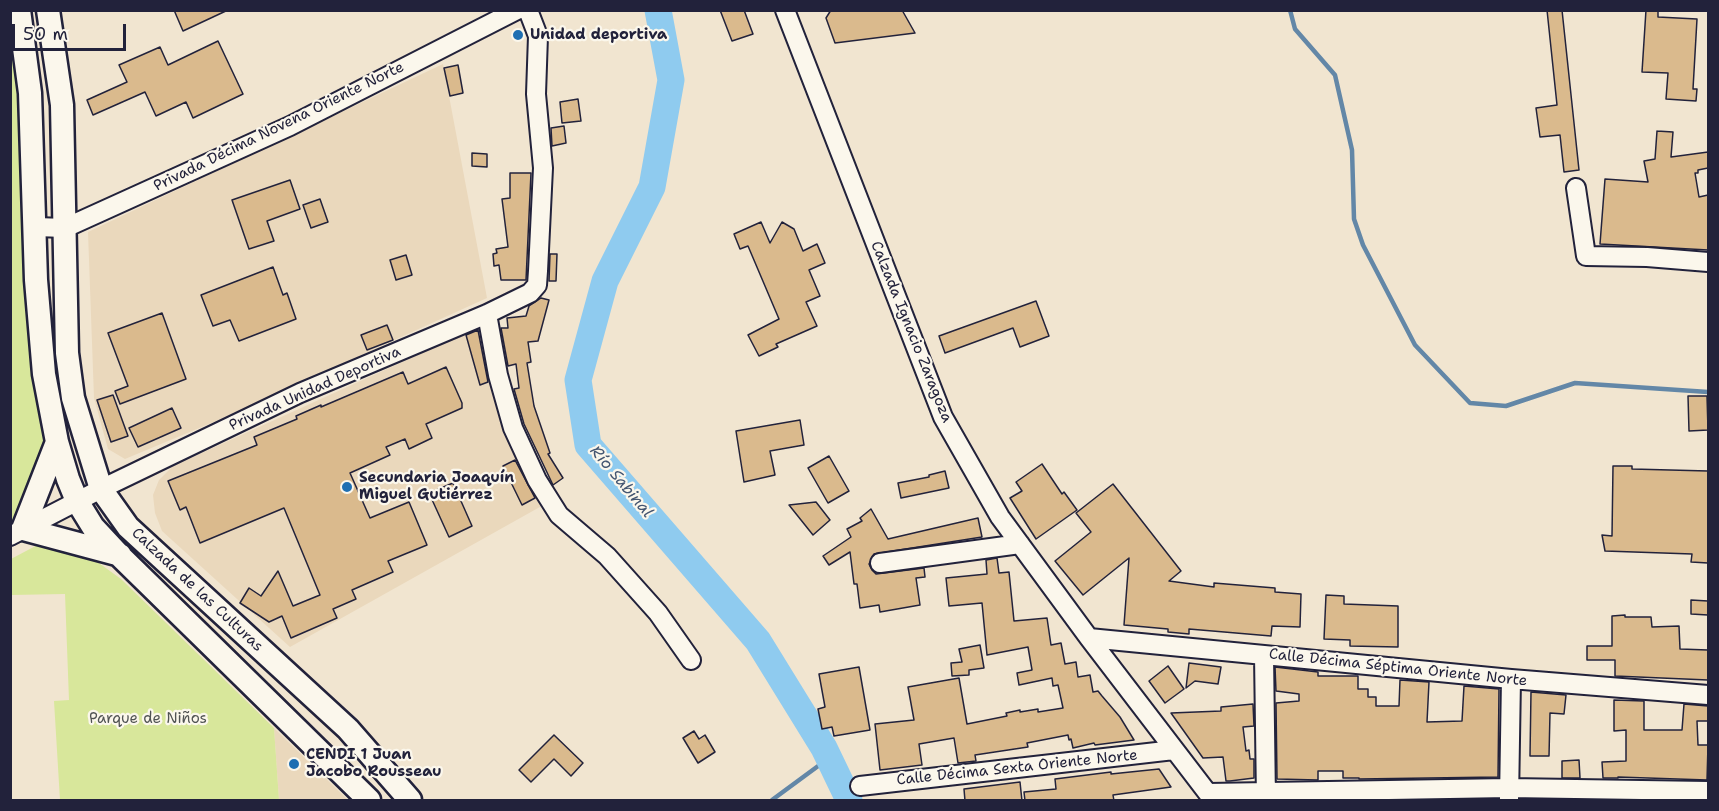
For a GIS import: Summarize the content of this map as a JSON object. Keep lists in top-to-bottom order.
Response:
{
  "streets": {
    "main road": ["Calzada de las Culturas"],
    "street": [
      "Privada Décima Novena Oriente Norte",
      "Calzada Ignacio Zaragoza",
      "Privada Unidad Deportiva",
      "Calle Décima Séptima Oriente Norte",
      "Calle Décima Sexta Oriente Norte"
    ]
  },
  "crossings": [
    ["Privada Décima Novena Oriente Norte", "Calzada de las Culturas"],
    ["Calzada Ignacio Zaragoza", "Calle Décima Séptima Oriente Norte"],
    ["Calzada Ignacio Zaragoza", "Calle Décima Sexta Oriente Norte"],
    ["Privada Unidad Deportiva", "Calzada de las Culturas"]
  ],
  "water": ["Río Sabinal"],
  "parks": ["Parque de Niños"],
  "places": ["Unidad deportiva", "Secundaria Joaquín Miguel Gutiérrez", "CENDI 1 Juan Jacobo Rousseau"],
  "scale_bar": "50 m"
}
